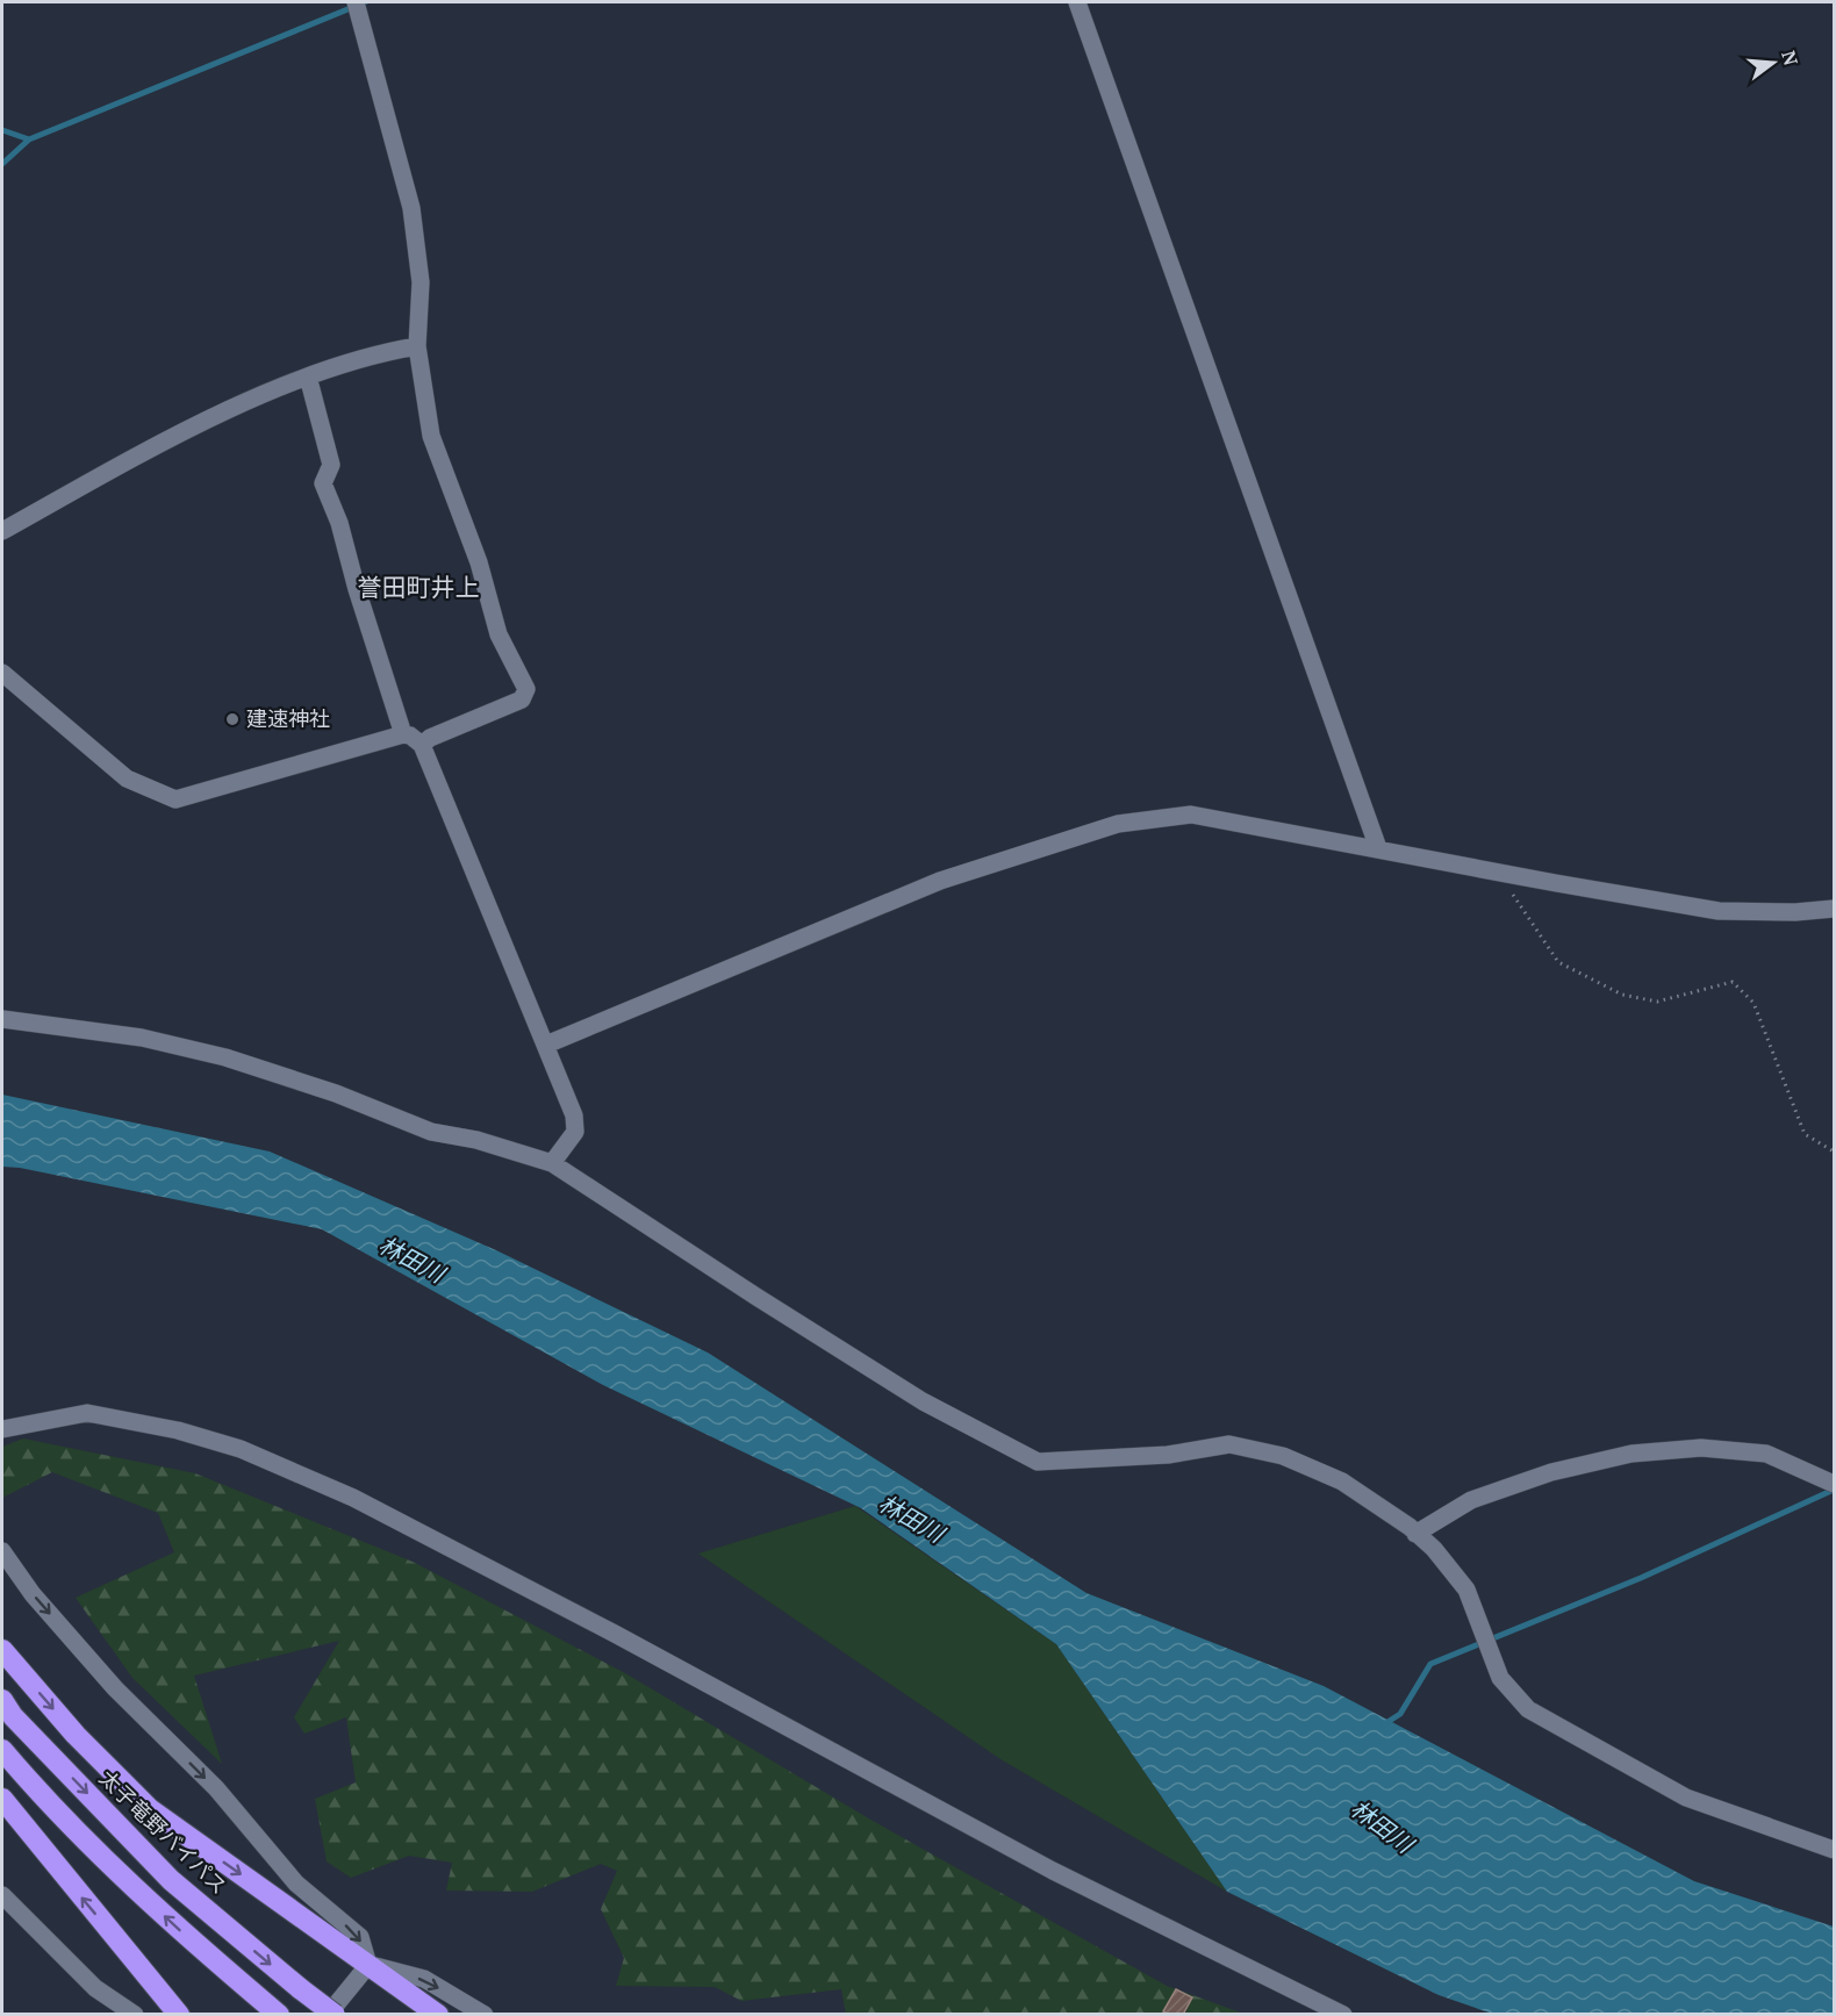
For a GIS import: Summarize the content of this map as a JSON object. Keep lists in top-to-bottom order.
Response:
{
  "streets": {
    "highway": ["太子竜野バイパス"]
  },
  "districts": ["誉田町井上"],
  "water": ["林田川"],
  "places": ["建速神社"],
  "north": "right"
}
